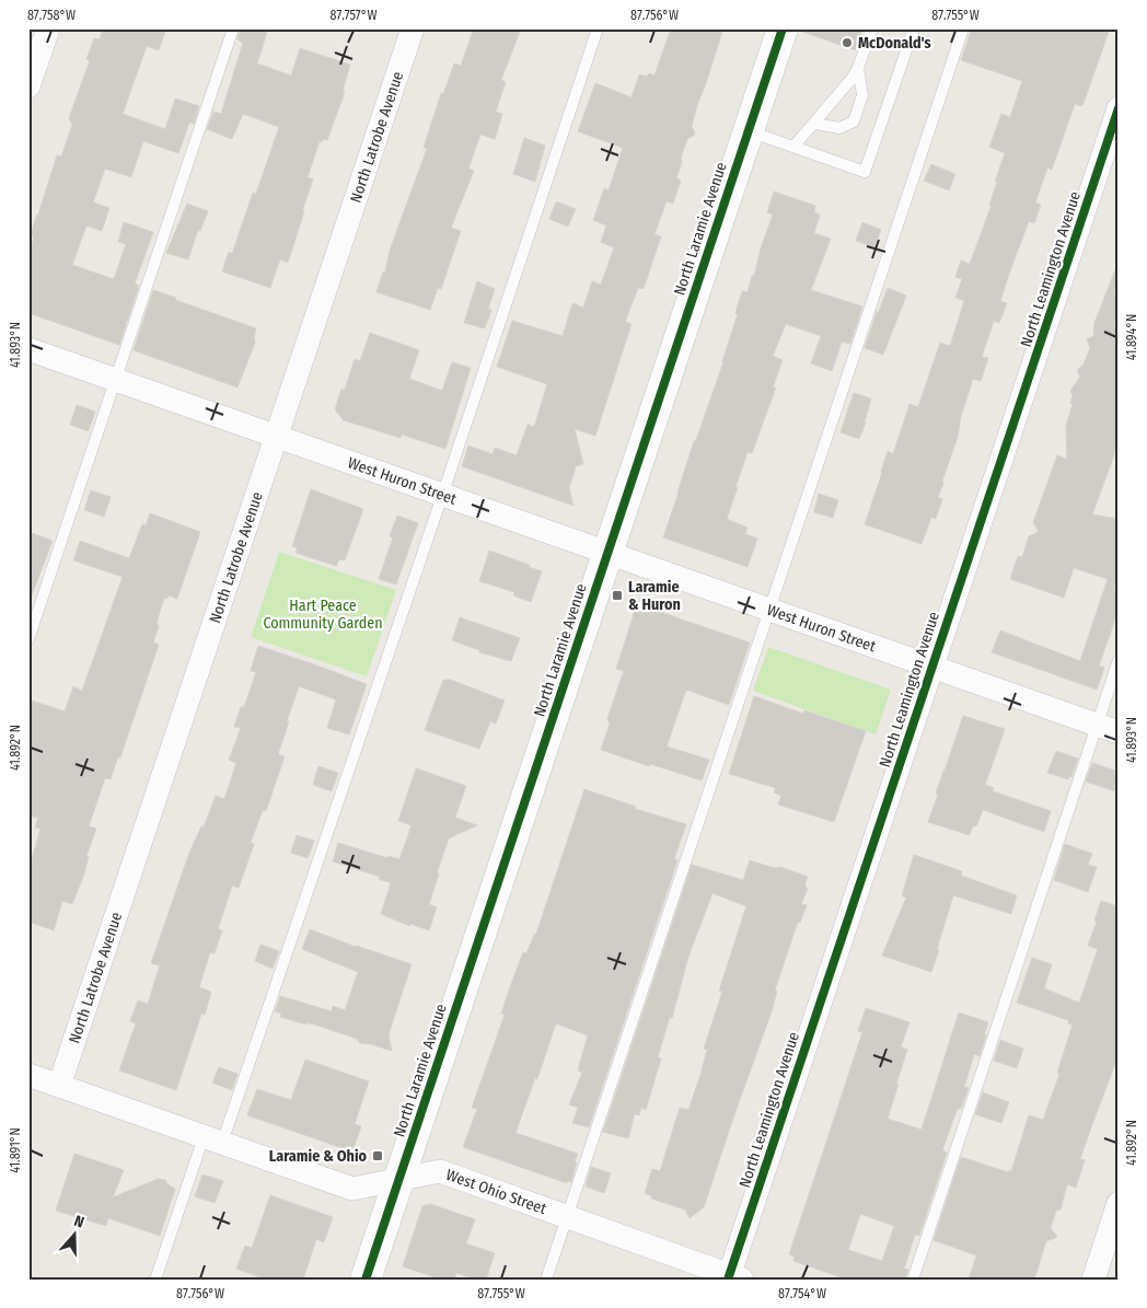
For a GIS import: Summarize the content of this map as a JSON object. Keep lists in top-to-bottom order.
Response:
{
  "streets": {
    "street": [
      "North Latrobe Avenue",
      "North Laramie Avenue",
      "North Leamington Avenue",
      "West Huron Street",
      "West Ohio Street"
    ]
  },
  "crossings": [
    ["North Latrobe Avenue", "West Huron Street"],
    ["North Latrobe Avenue", "West Ohio Street"],
    ["North Laramie Avenue", "West Huron Street"],
    ["North Laramie Avenue", "West Ohio Street"],
    ["North Leamington Avenue", "West Huron Street"],
    ["North Leamington Avenue", "West Ohio Street"]
  ],
  "parks": ["Hart Peace Community Garden"],
  "places": {
    "other": ["McDonald's"],
    "transit": ["Laramie & Huron", "Laramie & Ohio"]
  },
  "north": "top",
  "coordinates": [
    "87.758°W",
    "87.757°W",
    "87.756°W",
    "87.755°W",
    "41.894°N",
    "41.893°N",
    "41.892°N",
    "41.891°N",
    "87.754°W"
  ]
}
